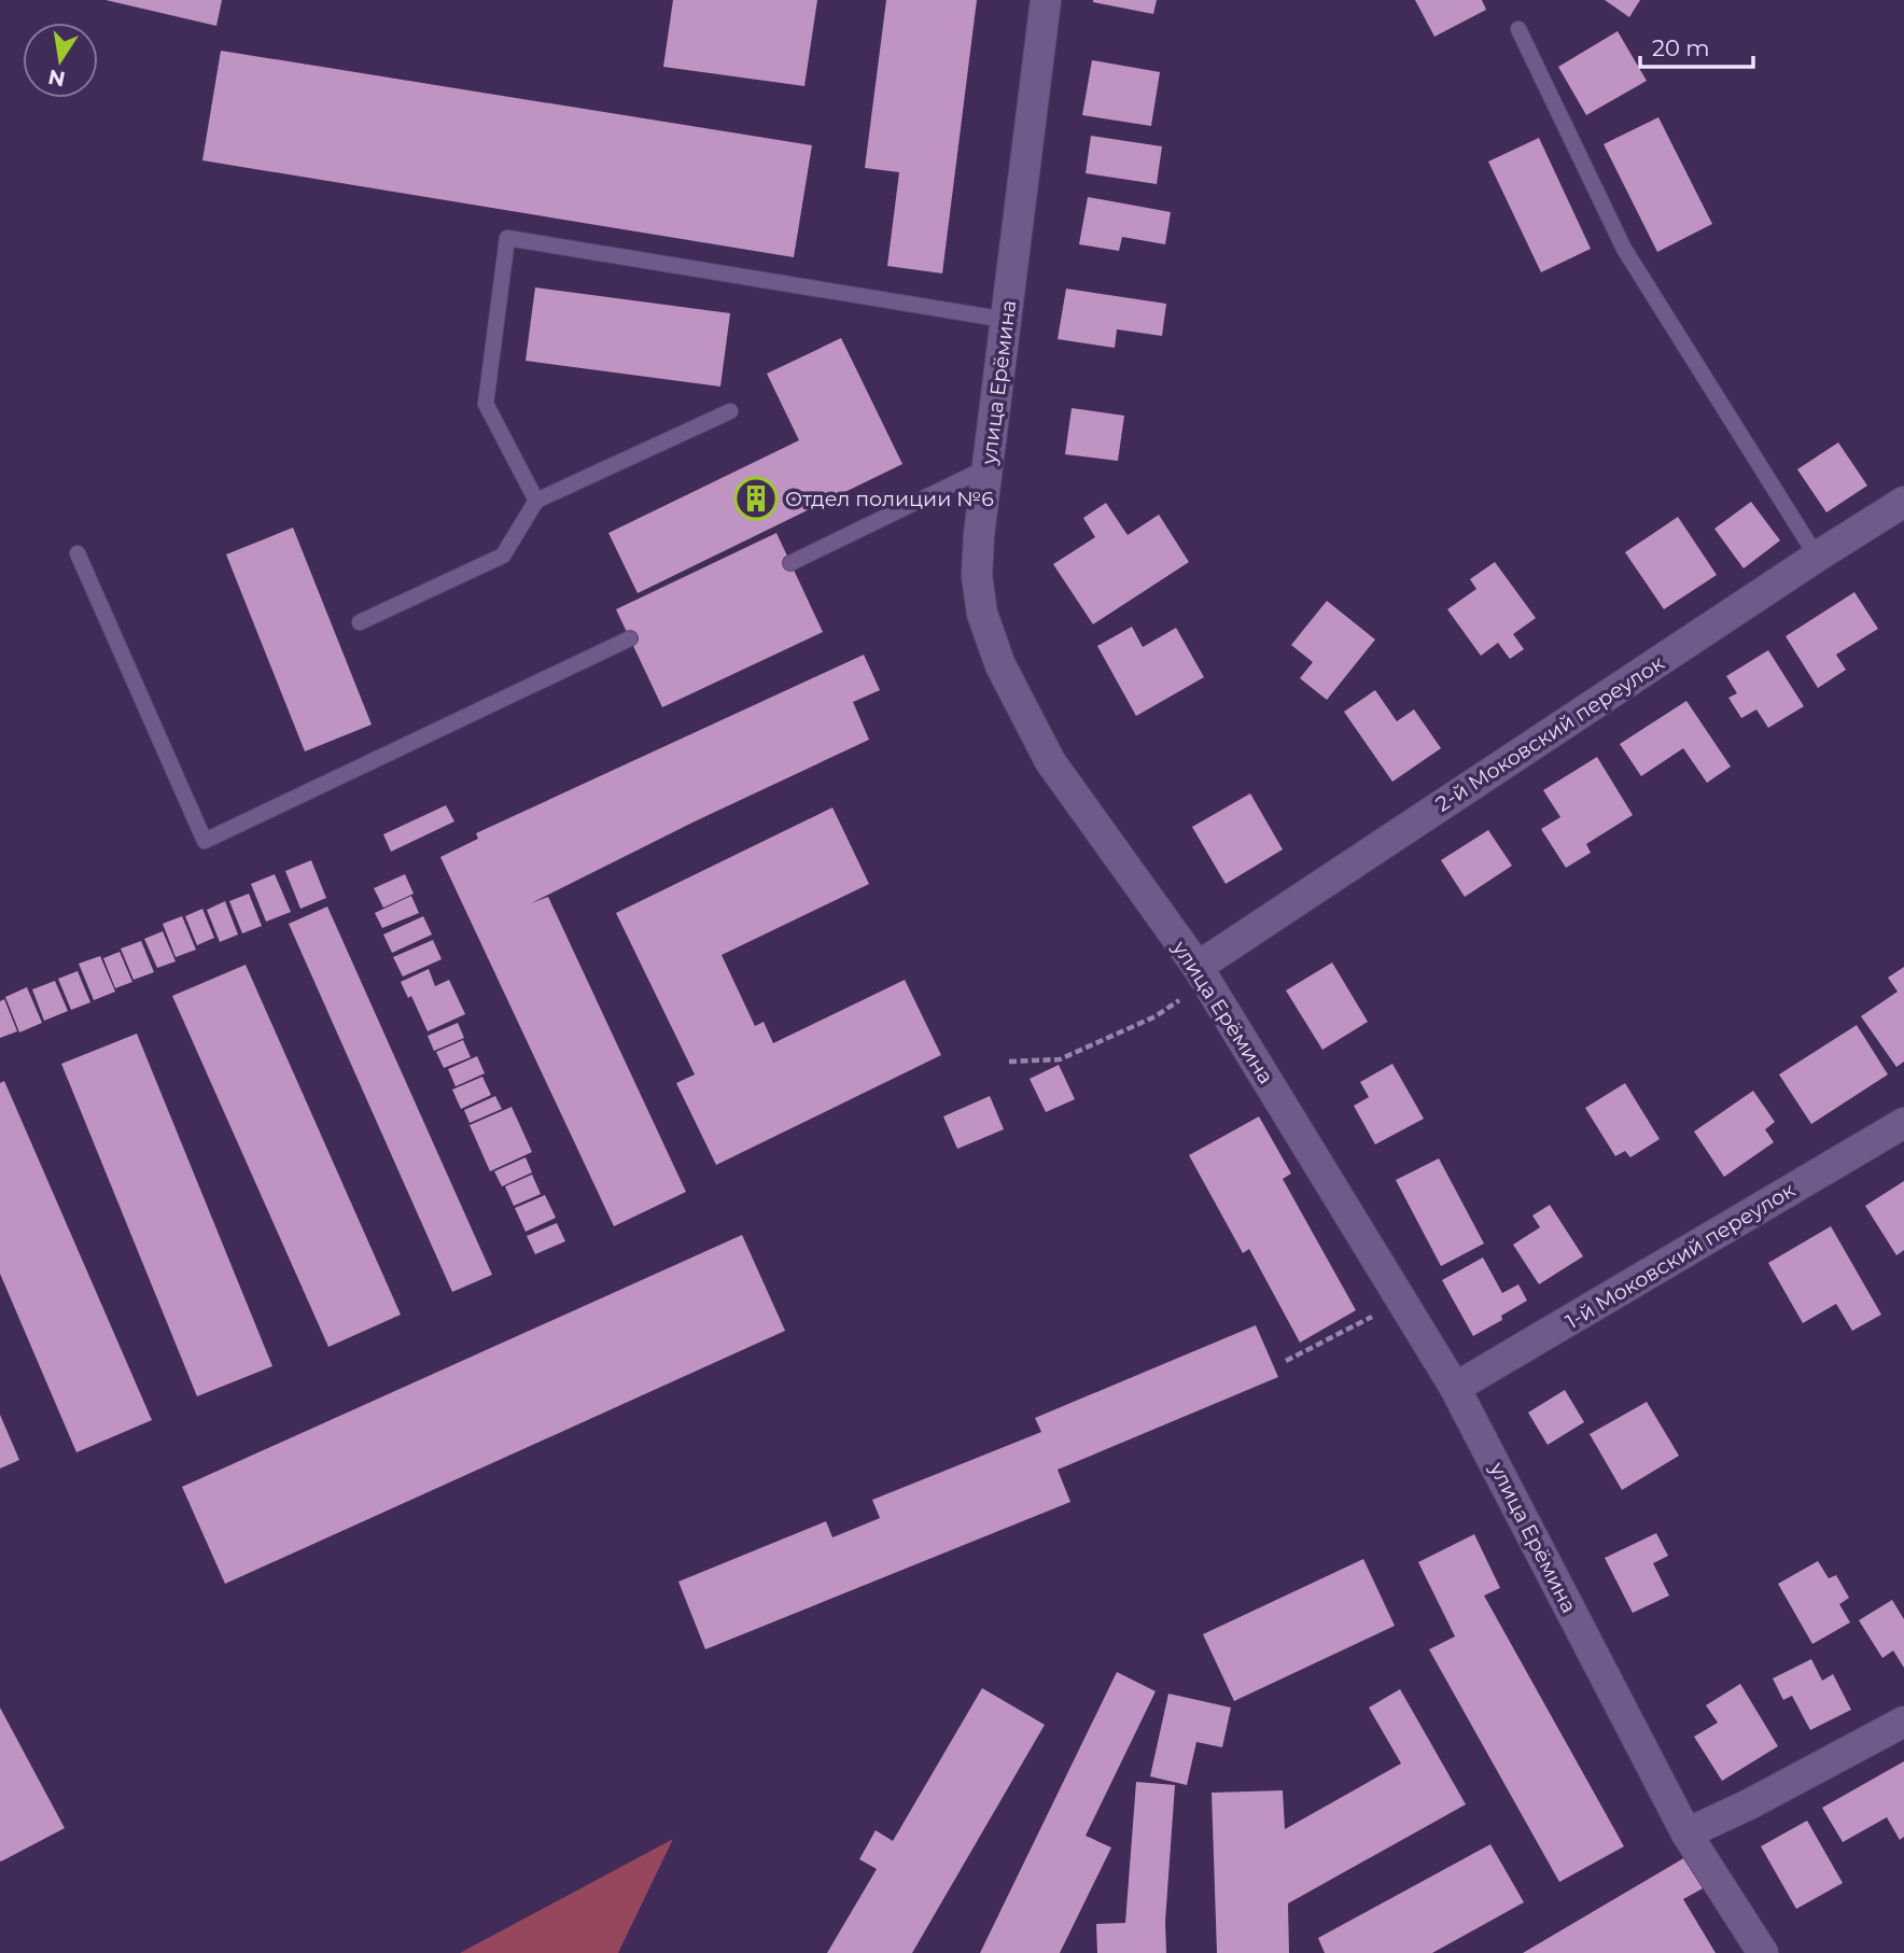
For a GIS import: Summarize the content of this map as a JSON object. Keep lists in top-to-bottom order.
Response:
{
  "streets": {
    "street": ["улица Ерёмина", "2-й Моковский переулок", "1-й Моковский переулок"]
  },
  "crossings": [
    ["улица Ерёмина", "2-й Моковский переулок"],
    ["улица Ерёмина", "1-й Моковский переулок"]
  ],
  "places": {
    "building": ["Отдел полиции №6"]
  },
  "scale_bar": "20 m",
  "north": "bottom"
}
